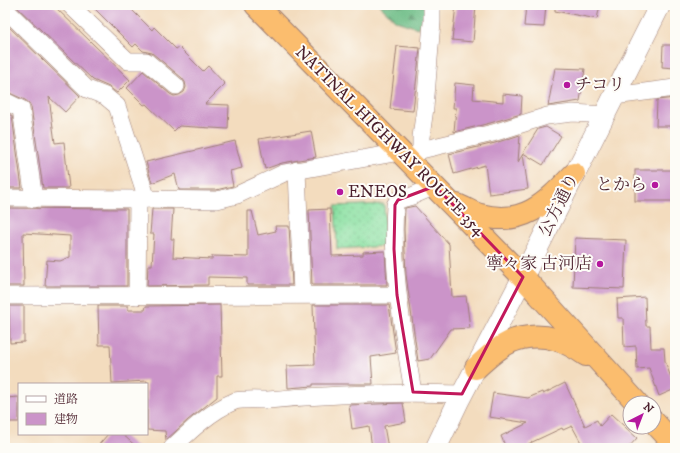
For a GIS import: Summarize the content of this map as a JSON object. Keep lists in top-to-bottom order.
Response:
{
  "streets": {
    "highway": ["NATINAL HIGHWAY ROUTE 354"],
    "street": ["公方通り"]
  },
  "crossings": [
    ["NATINAL HIGHWAY ROUTE 354", "公方通り"]
  ],
  "places": [
    "チコリ",
    "とから",
    "ENEOS",
    "寧々家 古河店"
  ],
  "legend": ["道路", "建物"],
  "north": "top right"
}
